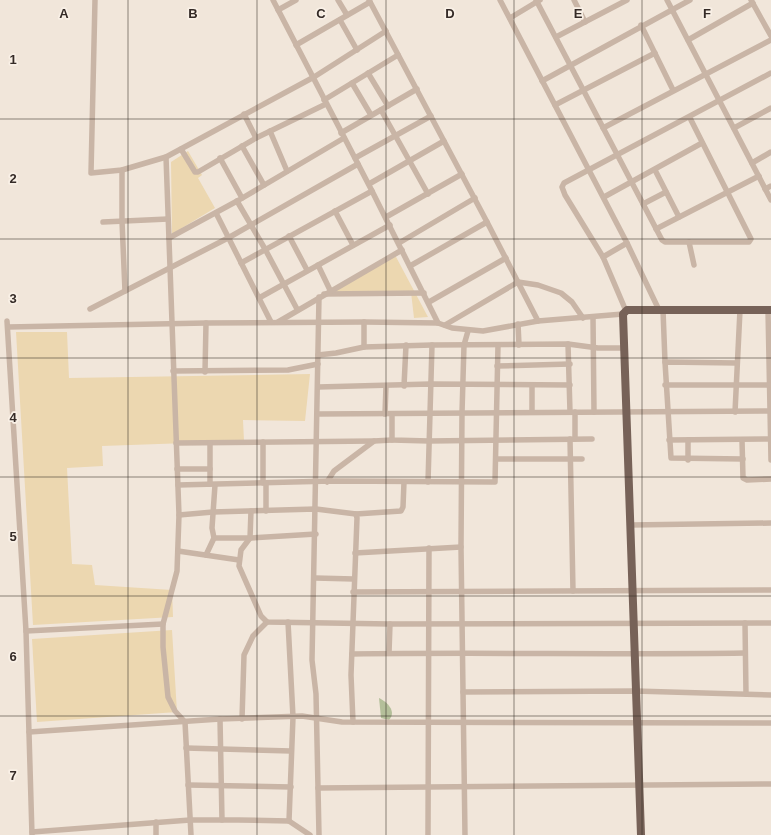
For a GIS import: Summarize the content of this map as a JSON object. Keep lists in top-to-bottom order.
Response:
{
  "grid": {
    "columns": [
      "A",
      "B",
      "C",
      "D",
      "E",
      "F"
    ],
    "rows": [
      "1",
      "2",
      "3",
      "4",
      "5",
      "6",
      "7"
    ]
  }
}
